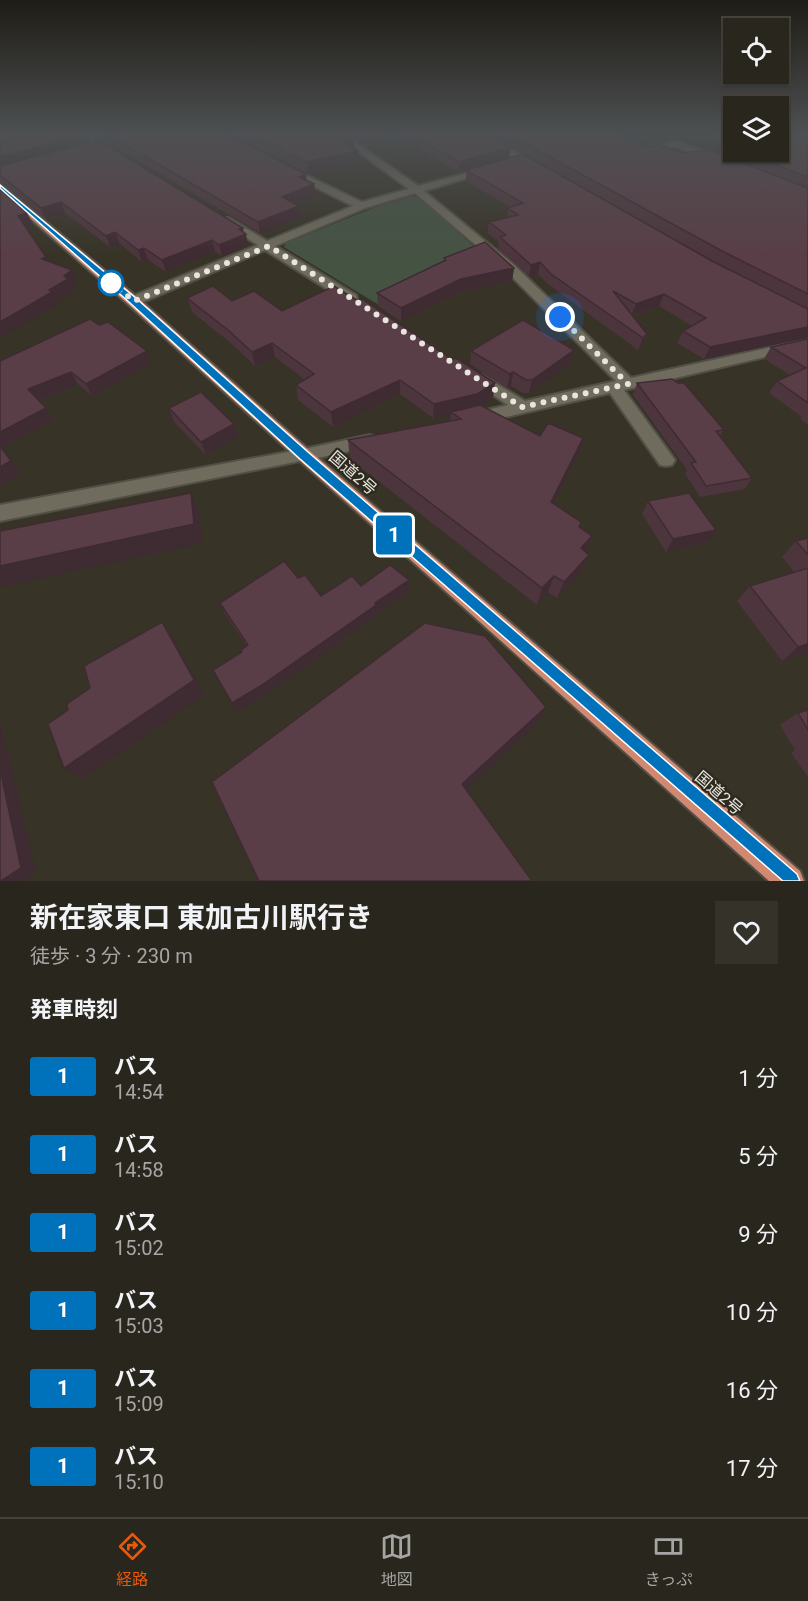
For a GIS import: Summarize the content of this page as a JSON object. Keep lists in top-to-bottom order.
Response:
{
  "streets": {
    "highway": ["国道2号"]
  },
  "lines": ["bus line 1"],
  "page": {
    "on_map": "1",
    "heading": [
      ["新在家東口 東加古川駅行き", "徒歩 · 3 分 · 230 m"],
      "発車時刻"
    ],
    "list": [
      {
        "mark": "1",
        "name": "バス",
        "note": "14:54",
        "value": "1 分"
      },
      {
        "mark": "1",
        "name": "バス",
        "note": "14:58",
        "value": "5 分"
      },
      {
        "mark": "1",
        "name": "バス",
        "note": "15:02",
        "value": "9 分"
      },
      {
        "mark": "1",
        "name": "バス",
        "note": "15:03",
        "value": "10 分"
      },
      {
        "mark": "1",
        "name": "バス",
        "note": "15:09",
        "value": "16 分"
      },
      {
        "mark": "1",
        "name": "バス",
        "note": "15:10",
        "value": "17 分"
      }
    ],
    "tabs": ["経路", "地図", "きっぷ"]
  }
}
